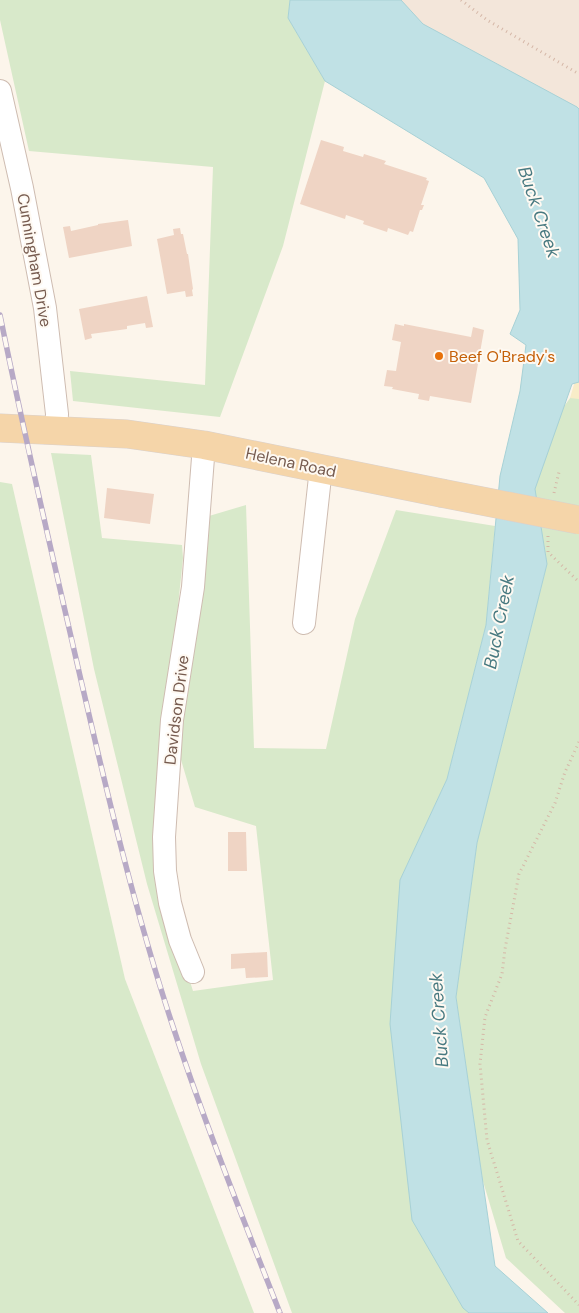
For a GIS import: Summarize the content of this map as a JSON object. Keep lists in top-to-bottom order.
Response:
{
  "streets": {
    "main road": ["Helena Road"],
    "street": ["Cunningham Drive", "Davidson Drive"]
  },
  "crossings": [
    ["Cunningham Drive", "Helena Road"],
    ["Helena Road", "Davidson Drive"]
  ],
  "water": ["Buck Creek"],
  "places": ["Beef O'Brady's"]
}
